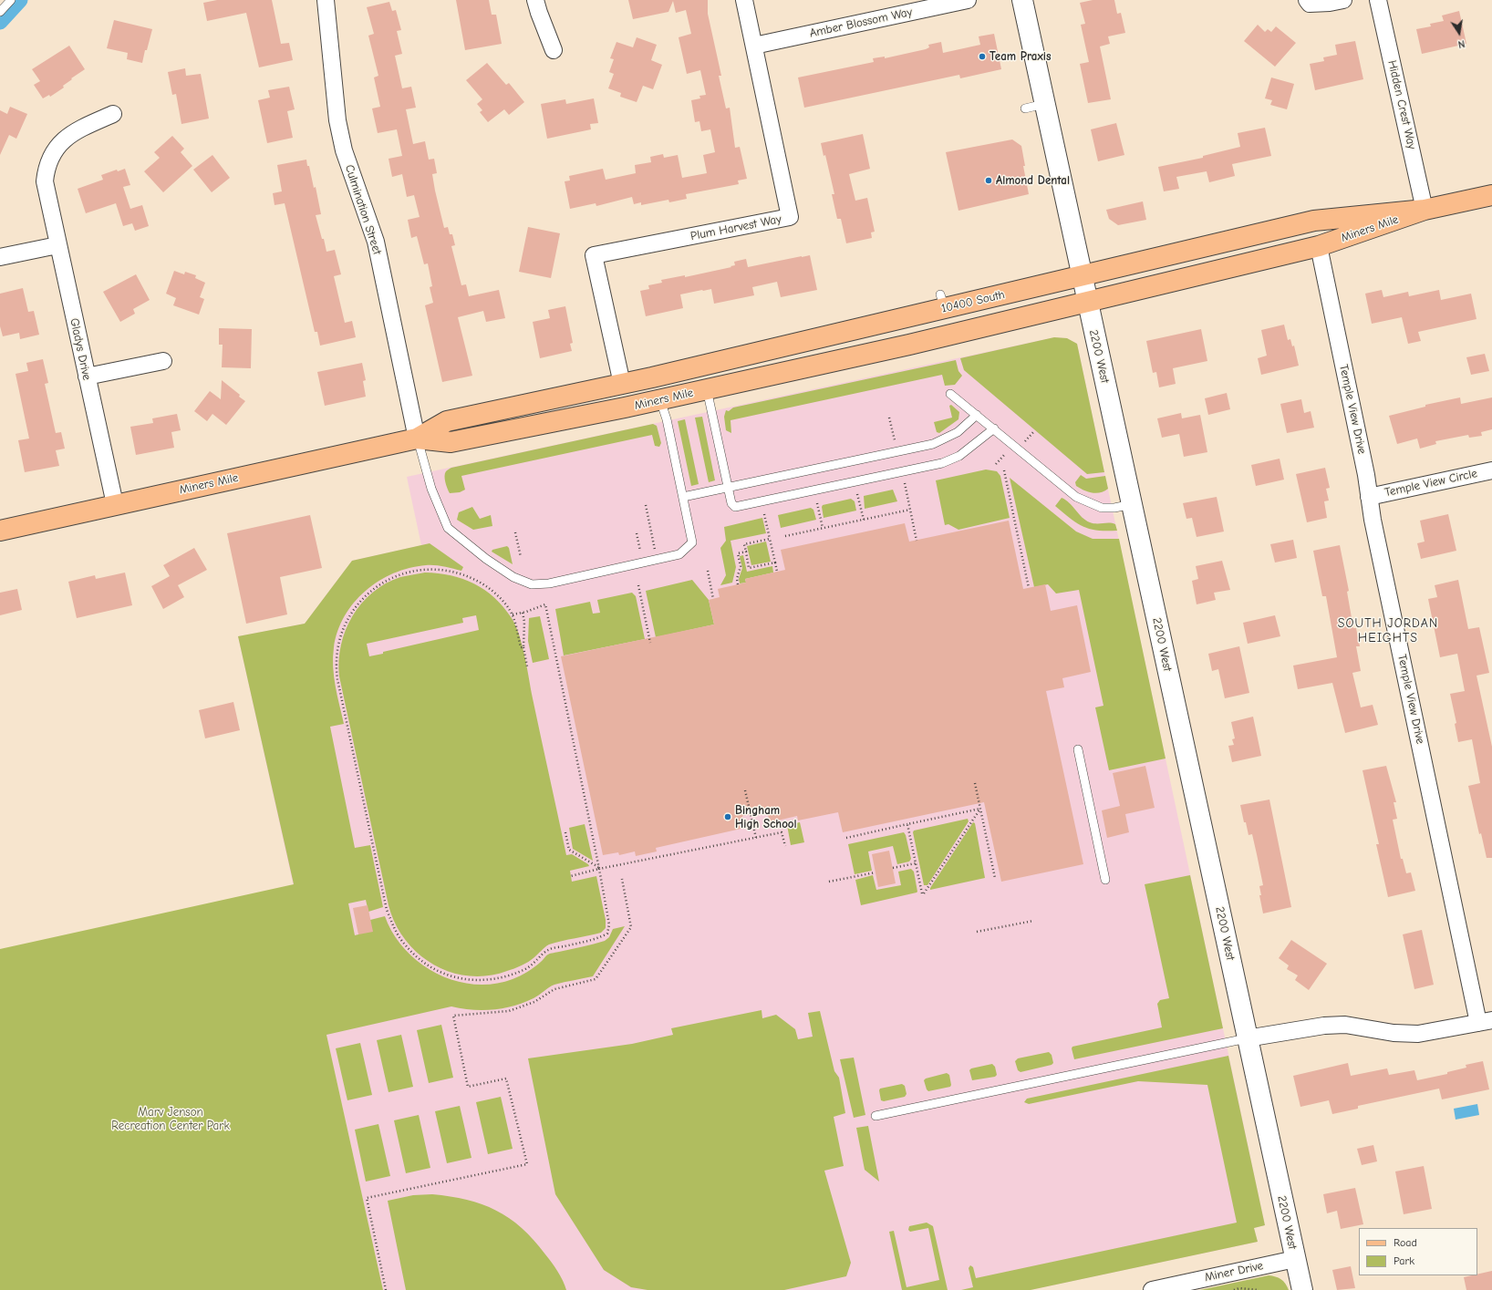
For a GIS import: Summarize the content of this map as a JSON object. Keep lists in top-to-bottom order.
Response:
{
  "streets": {
    "main road": ["Miners Mile", "10400 South"],
    "street": [
      "Amber Blossom Way",
      "Hidden Crest Way",
      "Culmination Street",
      "Plum Harvest Way",
      "Gladys Drive",
      "2200 West",
      "Temple View Drive",
      "Temple View Circle",
      "Miner Drive"
    ]
  },
  "crossings": [
    ["Amber Blossom Way", "Plum Harvest Way"],
    ["Hidden Crest Way", "Miners Mile"],
    ["Hidden Crest Way", "10400 South"],
    ["Culmination Street", "Miners Mile"],
    ["Plum Harvest Way", "Miners Mile"],
    ["Miners Mile", "10400 South"],
    ["Miners Mile", "Gladys Drive"],
    ["Miners Mile", "2200 West"],
    ["Miners Mile", "Temple View Drive"],
    ["10400 South", "2200 West"],
    ["2200 West", "Miner Drive"],
    ["Temple View Drive", "Temple View Circle"]
  ],
  "districts": ["SOUTH JORDAN HEIGHTS"],
  "parks": ["Marv Jenson Recreation Center Park"],
  "places": ["Team Praxis", "Almond Dental", "Bingham High School"],
  "legend": ["Road", "Park"],
  "north": "bottom"
}
